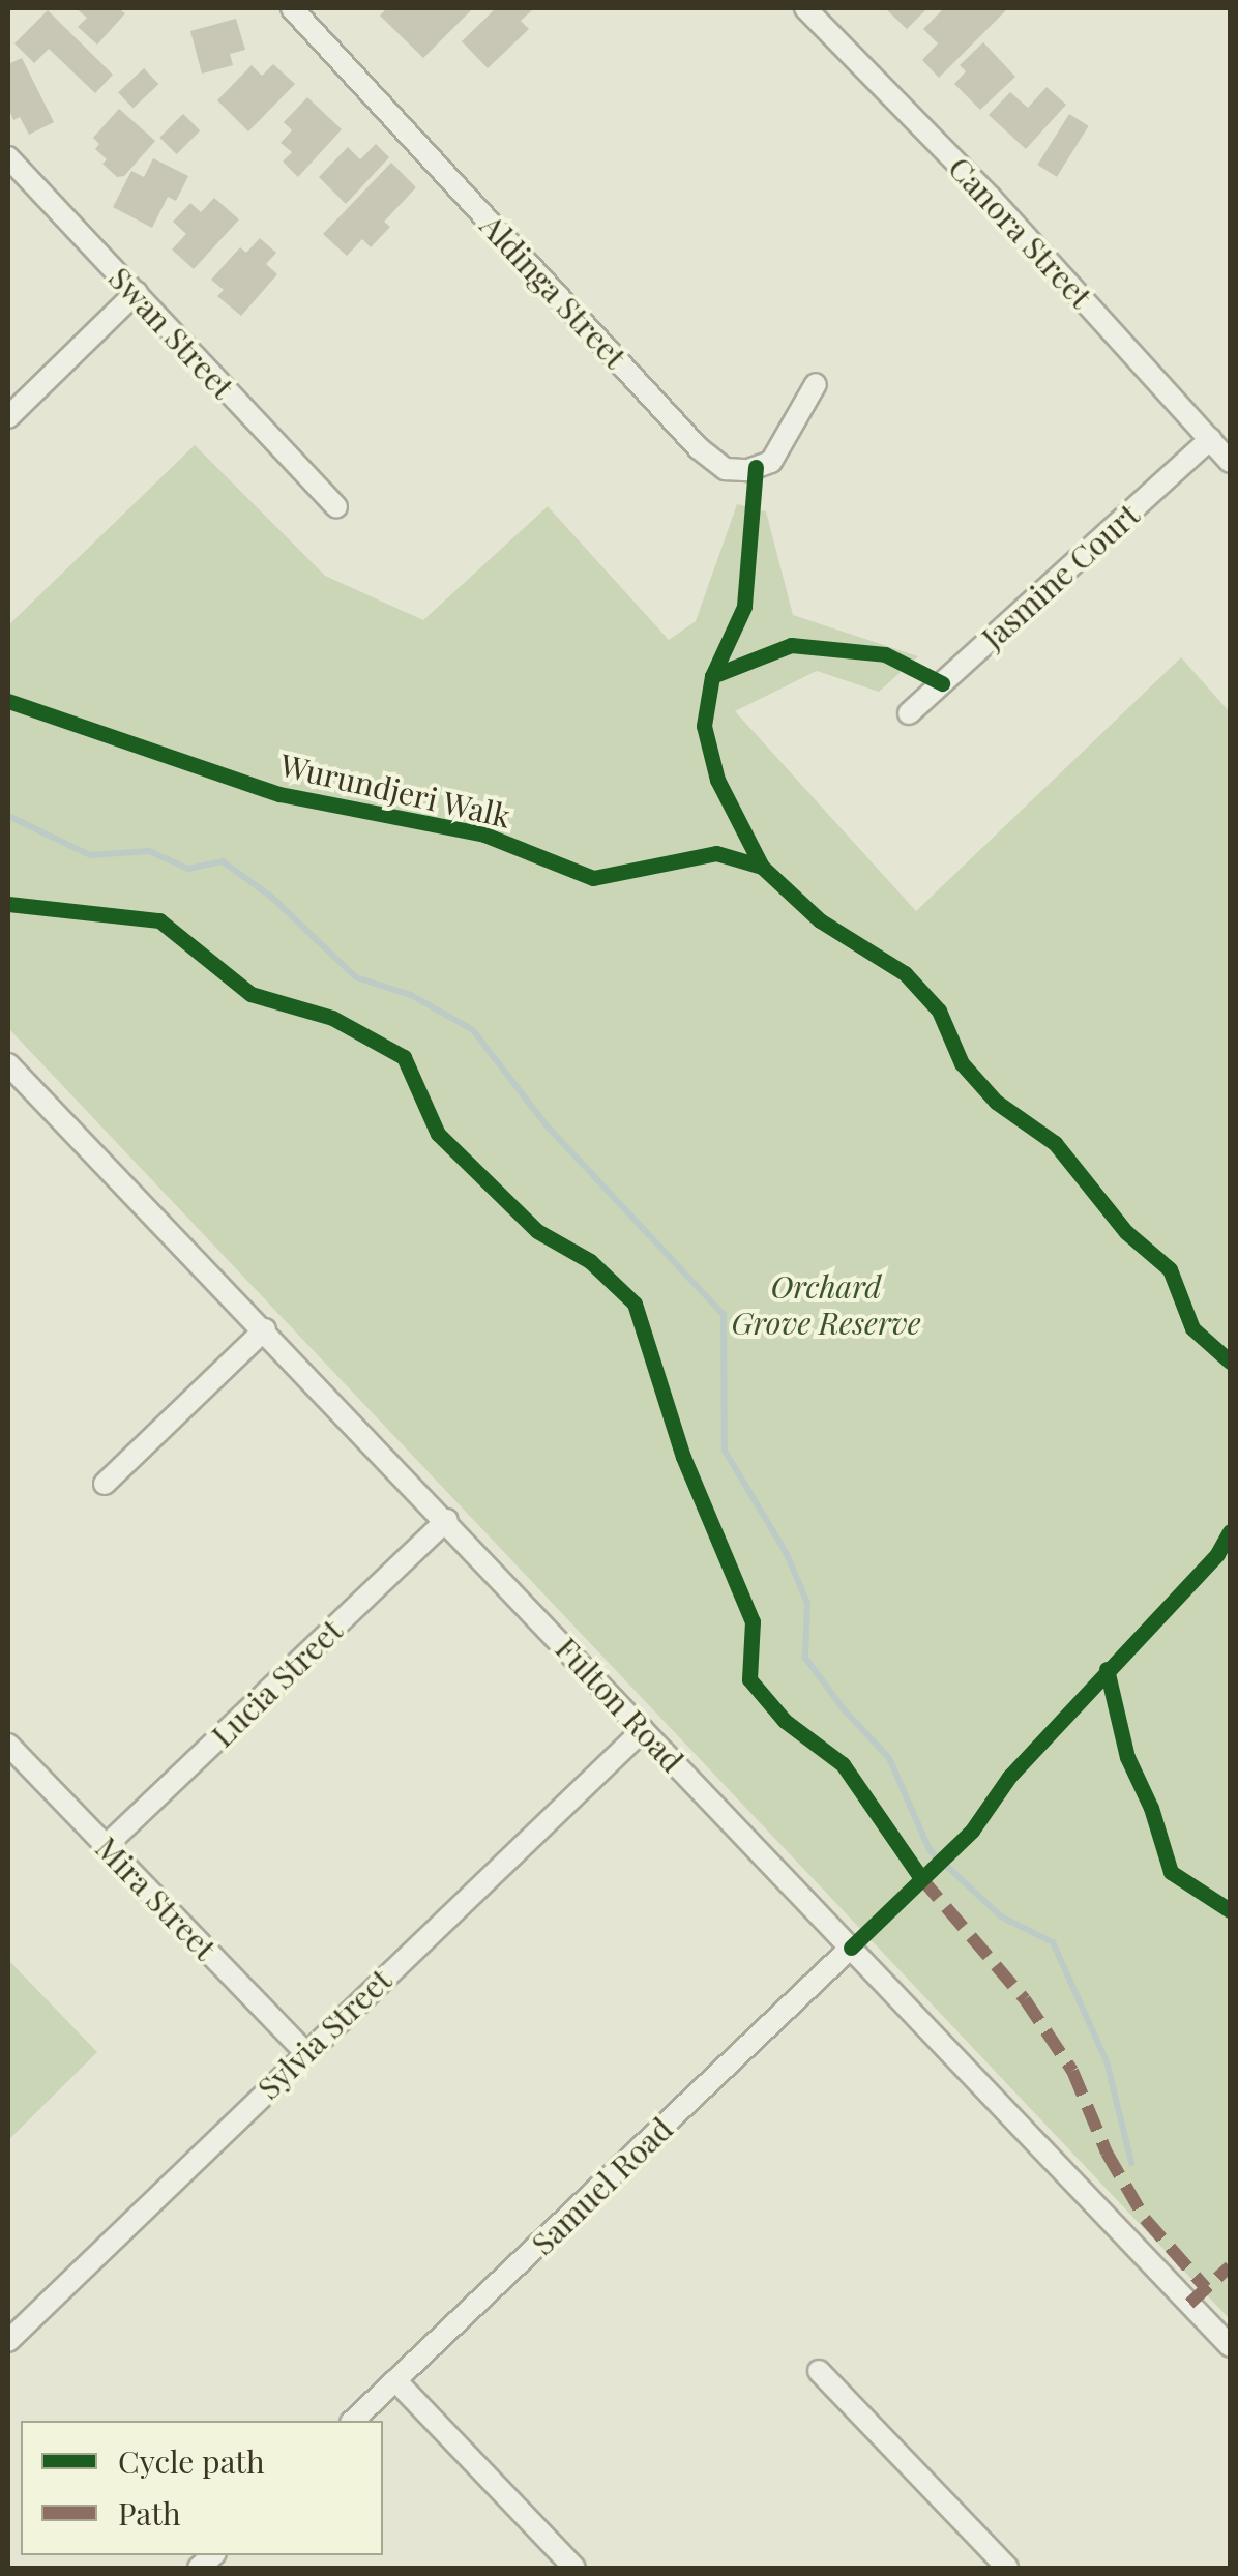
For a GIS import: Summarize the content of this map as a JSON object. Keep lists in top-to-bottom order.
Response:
{
  "streets": {
    "street": [
      "Canora Street",
      "Aldinga Street",
      "Swan Street",
      "Jasmine Court",
      "Lucia Street",
      "Fulton Road",
      "Mira Street",
      "Sylvia Street",
      "Samuel Road"
    ],
    "cycle path": ["Wurundjeri Walk"]
  },
  "crossings": [
    ["Canora Street", "Jasmine Court"],
    ["Lucia Street", "Fulton Road"],
    ["Lucia Street", "Mira Street"],
    ["Fulton Road", "Sylvia Street"],
    ["Fulton Road", "Samuel Road"],
    ["Mira Street", "Sylvia Street"]
  ],
  "parks": ["Orchard Grove Reserve"],
  "legend": ["Cycle path", "Path"]
}
